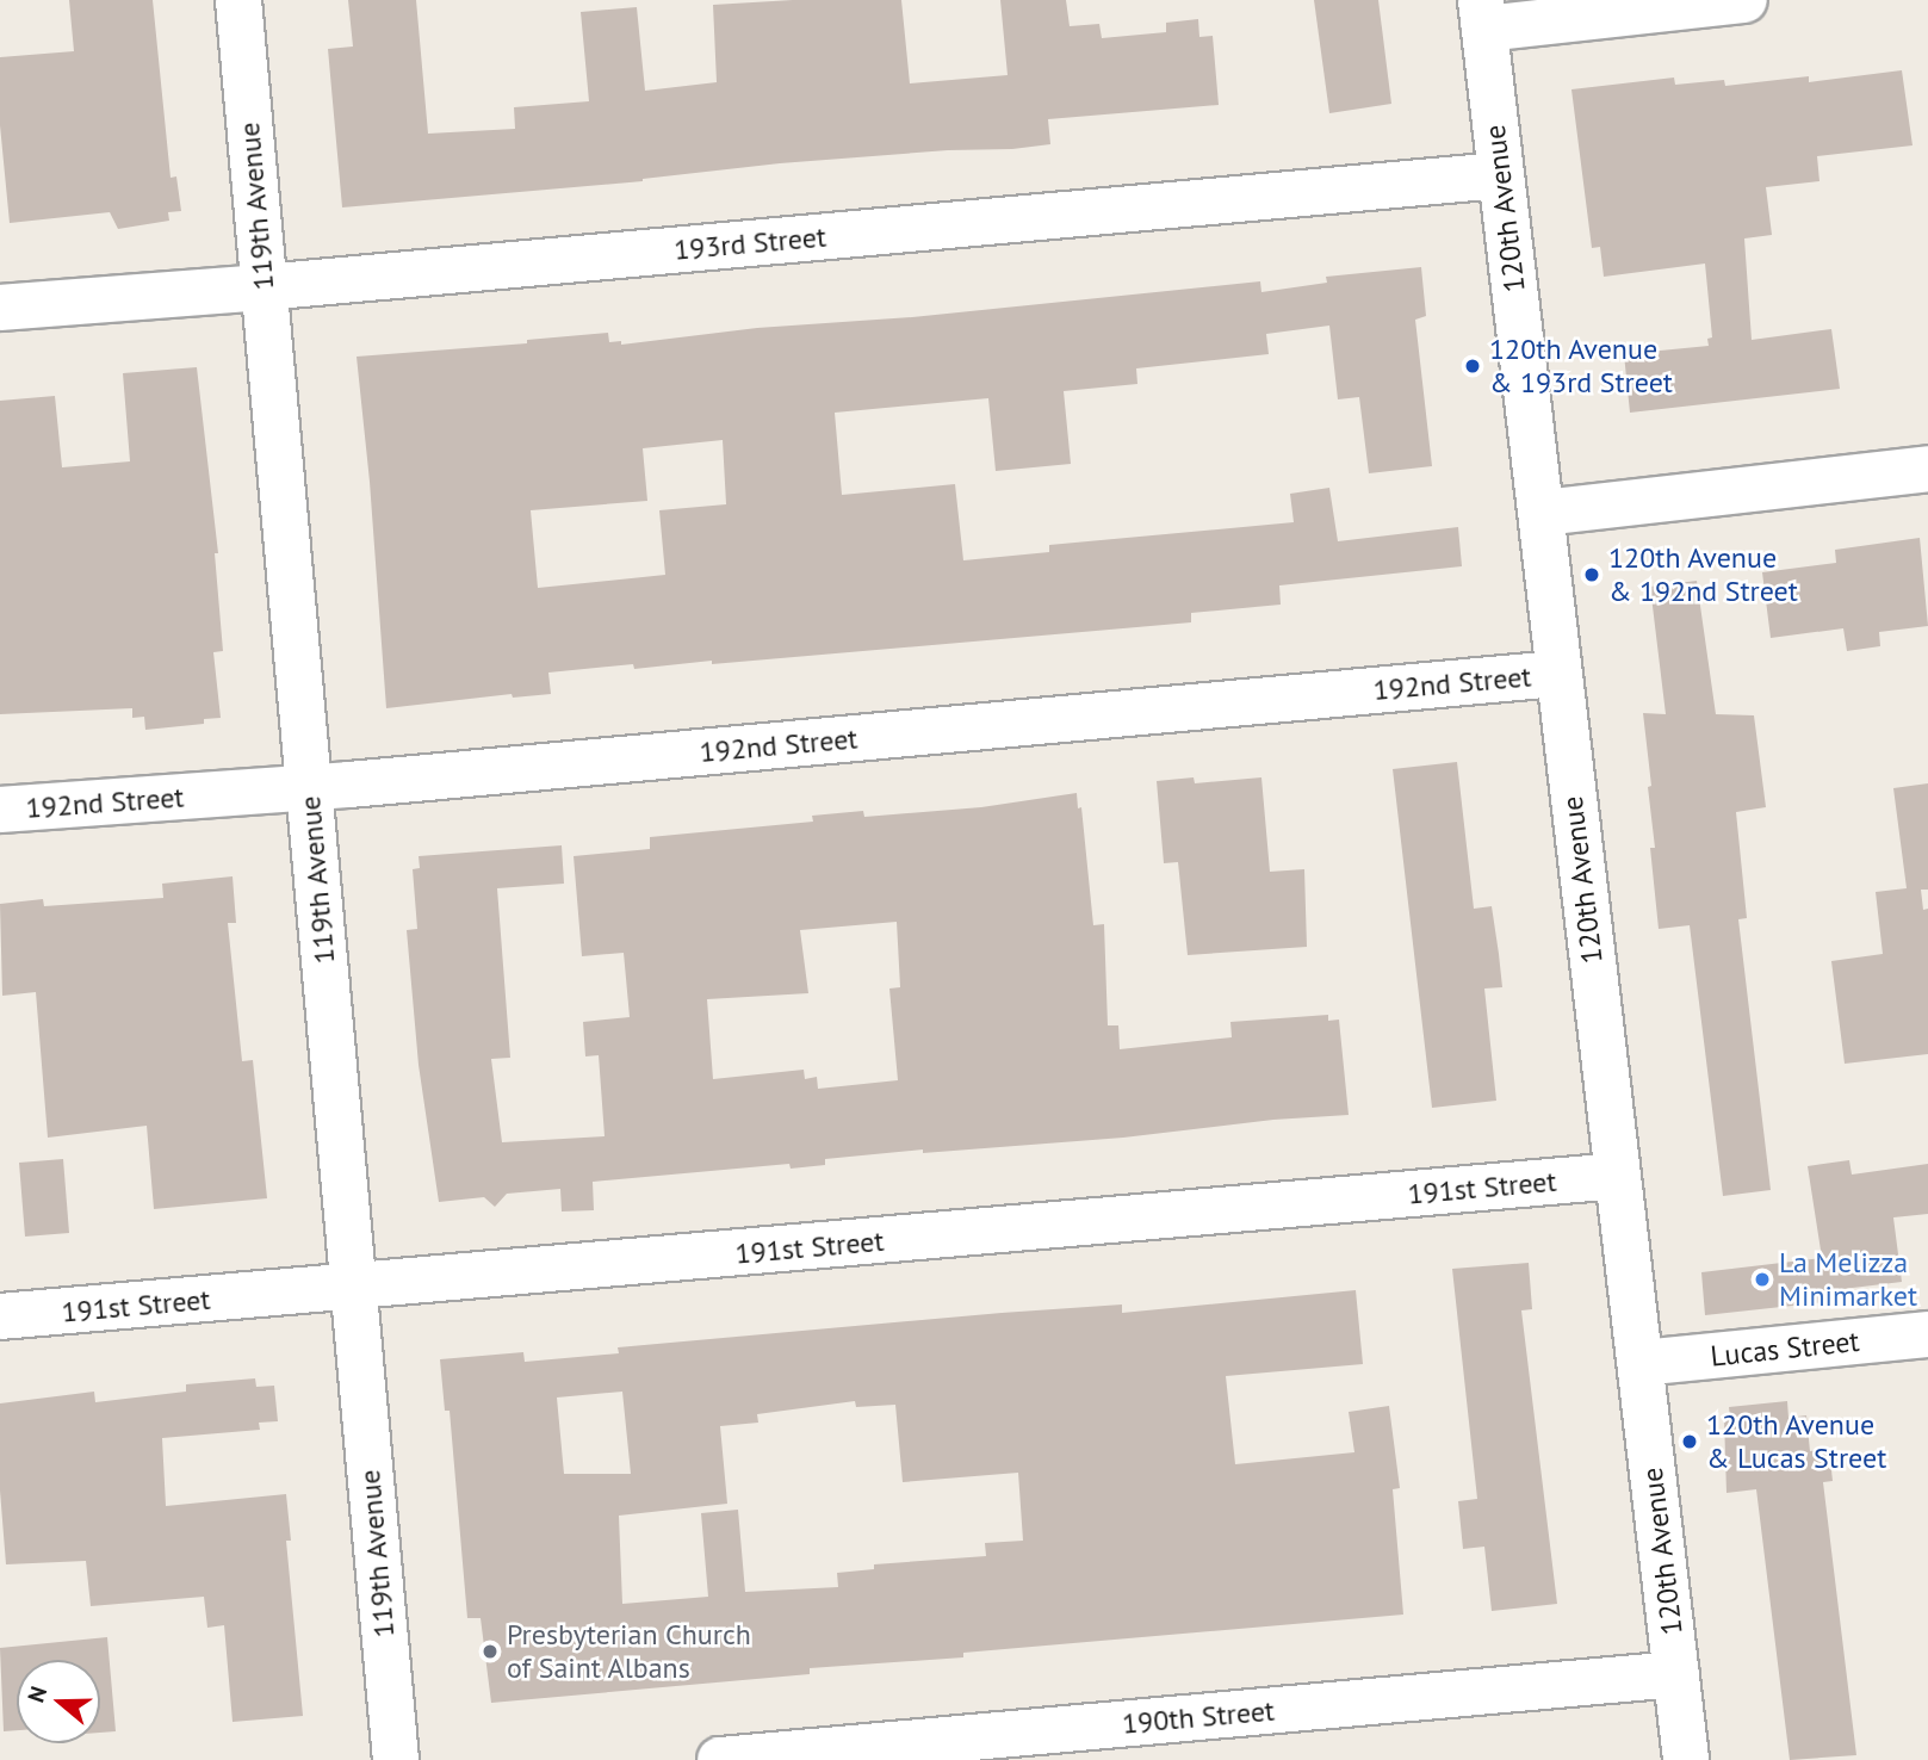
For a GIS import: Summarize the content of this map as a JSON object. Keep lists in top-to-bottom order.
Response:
{
  "streets": {
    "street": [
      "119th Avenue",
      "120th Avenue",
      "193rd Street",
      "192nd Street",
      "191st Street",
      "Lucas Street",
      "190th Street"
    ]
  },
  "crossings": [
    ["119th Avenue", "193rd Street"],
    ["119th Avenue", "192nd Street"],
    ["119th Avenue", "191st Street"],
    ["120th Avenue", "193rd Street"],
    ["120th Avenue", "192nd Street"],
    ["120th Avenue", "191st Street"],
    ["120th Avenue", "Lucas Street"],
    ["120th Avenue", "190th Street"]
  ],
  "places": [
    "120th Avenue & 193rd Street",
    "120th Avenue & 192nd Street",
    "La Melizza Minimarket",
    "120th Avenue & Lucas Street",
    "Presbyterian Church of Saint Albans"
  ],
  "north": "left"
}
